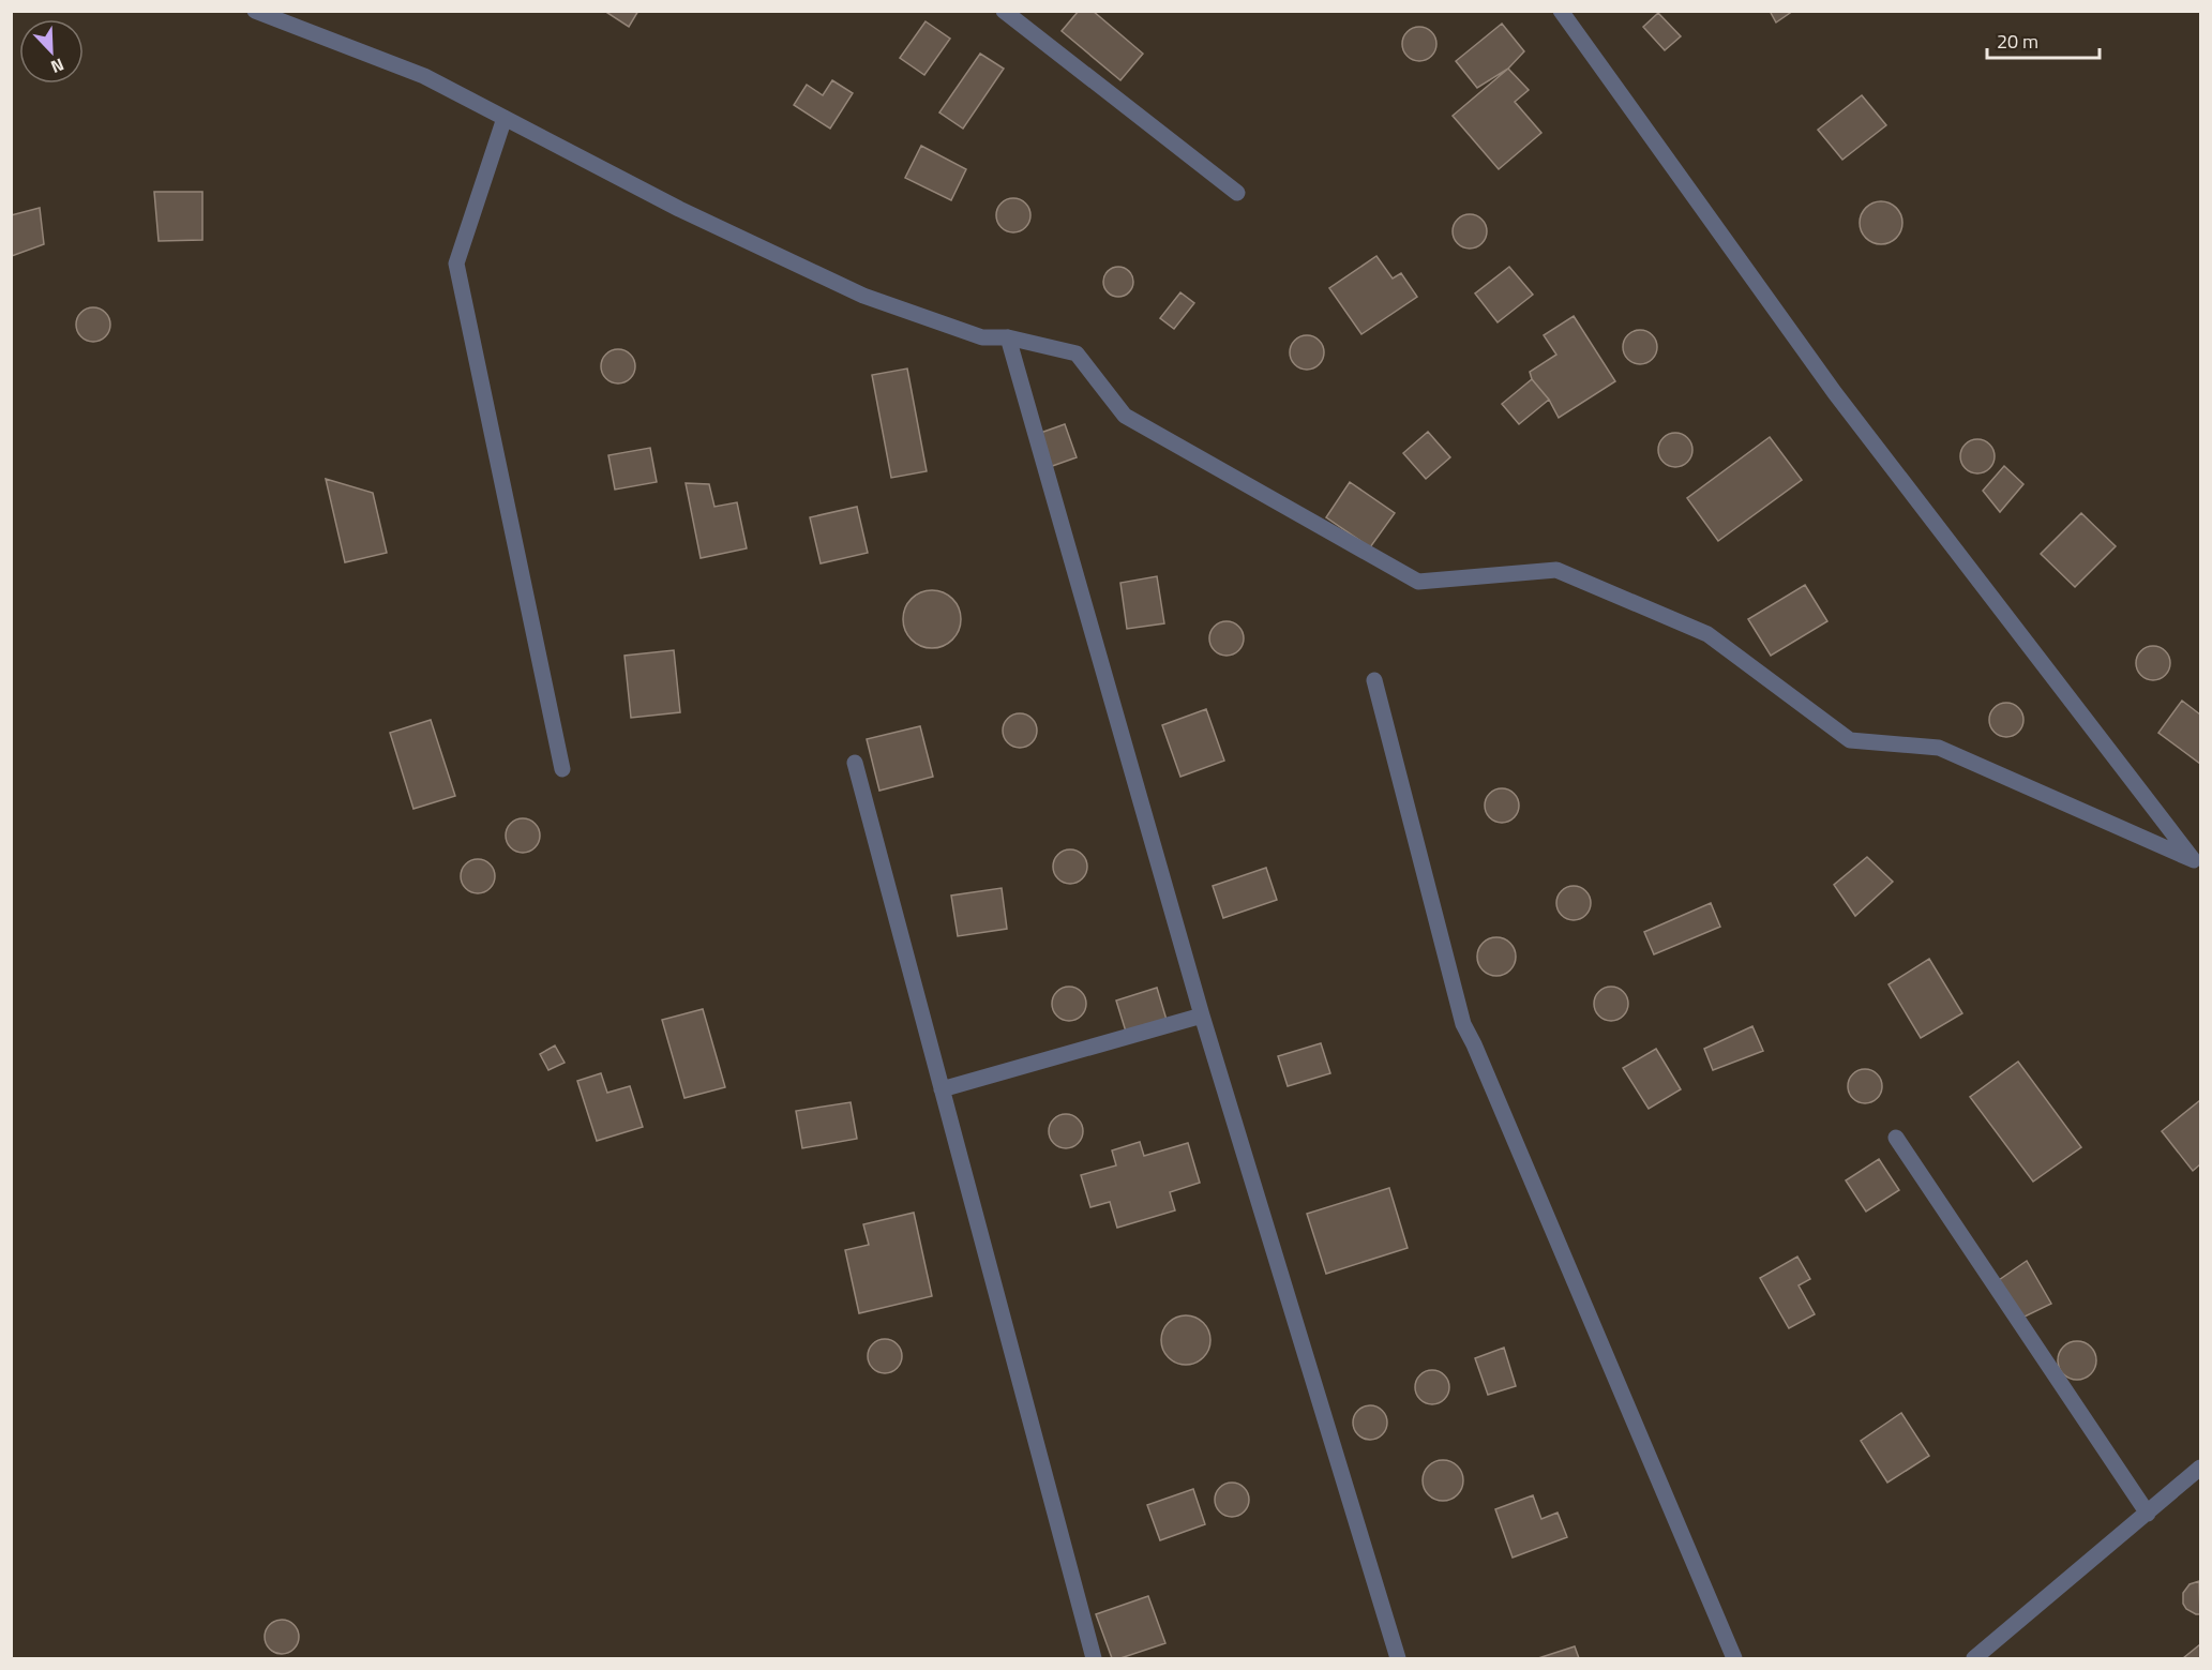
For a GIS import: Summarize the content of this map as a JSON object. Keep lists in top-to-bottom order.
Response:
{
  "scale_bar": "20 m",
  "north": "bottom right"
}
